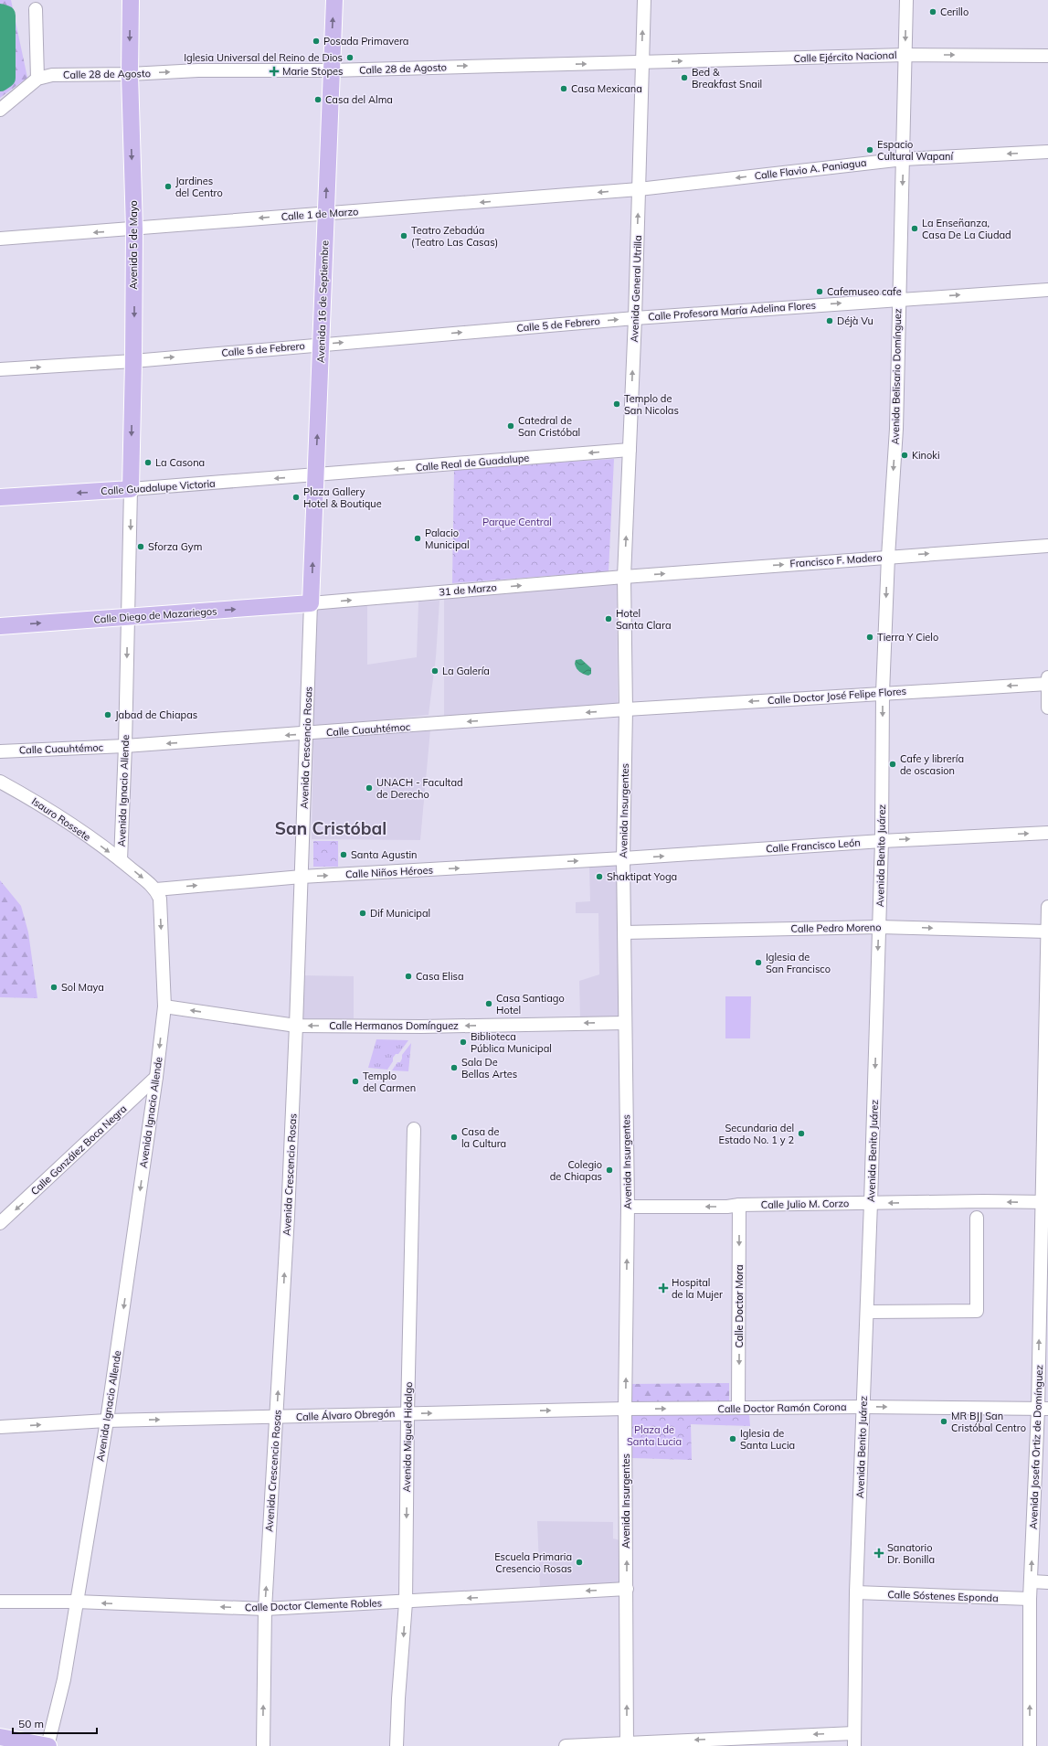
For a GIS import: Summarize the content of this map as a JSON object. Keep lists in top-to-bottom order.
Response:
{
  "streets": {
    "main road": [
      "Avenida 5 de Mayo",
      "Avenida 16 de Septiembre",
      "Calle Guadalupe Victoria",
      "Calle Diego de Mazariegos"
    ],
    "street": [
      "Calle Ejército Nacional",
      "Calle 28 de Agosto",
      "Calle Flavio A. Paniagua",
      "Calle 1 de Marzo",
      "Avenida General Utrilla",
      "Calle Profesora María Adelina Flores",
      "Calle 5 de Febrero",
      "Avenida Belisario Domínguez",
      "Calle Real de Guadalupe",
      "Francisco F. Madero",
      "31 de Marzo",
      "Calle Doctor José Felipe Flores",
      "Calle Cuauhtémoc",
      "Avenida Crescencio Rosas",
      "Avenida Ignacio Allende",
      "Avenida Insurgentes",
      "Isauro Rossete",
      "Calle Francisco León",
      "Avenida Benito Juárez",
      "Calle Niños Héroes",
      "Calle Pedro Moreno",
      "Calle Hermanos Domínguez",
      "Calle González Boca Negra",
      "Calle Julio M. Corzo",
      "Calle Doctor Mora",
      "Calle Doctor Ramón Corona",
      "Calle Álvaro Obregón",
      "Avenida Miguel Hidalgo",
      "Avenida Josefa Ortiz de Domínguez",
      "Calle Sóstenes Esponda",
      "Calle Doctor Clemente Robles"
    ]
  },
  "crossings": [
    ["Calle Ejército Nacional", "Calle 28 de Agosto"],
    ["Calle Ejército Nacional", "Avenida General Utrilla"],
    ["Calle Ejército Nacional", "Avenida Belisario Domínguez"],
    ["Calle 28 de Agosto", "Avenida 5 de Mayo"],
    ["Calle 28 de Agosto", "Avenida General Utrilla"],
    ["Calle 28 de Agosto", "Avenida 16 de Septiembre"],
    ["Calle Flavio A. Paniagua", "Calle 1 de Marzo"],
    ["Calle Flavio A. Paniagua", "Avenida General Utrilla"],
    ["Calle Flavio A. Paniagua", "Avenida Belisario Domínguez"],
    ["Calle 1 de Marzo", "Avenida 5 de Mayo"],
    ["Calle 1 de Marzo", "Avenida General Utrilla"],
    ["Calle 1 de Marzo", "Avenida 16 de Septiembre"],
    ["Avenida 5 de Mayo", "Calle 5 de Febrero"],
    ["Avenida 5 de Mayo", "Calle Guadalupe Victoria"],
    ["Avenida 5 de Mayo", "Avenida Ignacio Allende"],
    ["Avenida General Utrilla", "Calle Profesora María Adelina Flores"],
    ["Avenida General Utrilla", "Calle 5 de Febrero"],
    ["Avenida General Utrilla", "Calle Real de Guadalupe"],
    ["Avenida General Utrilla", "Francisco F. Madero"],
    ["Avenida General Utrilla", "31 de Marzo"],
    ["Avenida General Utrilla", "Avenida Insurgentes"],
    ["Avenida 16 de Septiembre", "Calle 5 de Febrero"],
    ["Avenida 16 de Septiembre", "Calle Real de Guadalupe"],
    ["Avenida 16 de Septiembre", "Calle Guadalupe Victoria"],
    ["Avenida 16 de Septiembre", "31 de Marzo"],
    ["Avenida 16 de Septiembre", "Calle Diego de Mazariegos"],
    ["Avenida 16 de Septiembre", "Avenida Crescencio Rosas"],
    ["Calle Profesora María Adelina Flores", "Calle 5 de Febrero"],
    ["Calle Profesora María Adelina Flores", "Avenida Belisario Domínguez"],
    ["Avenida Belisario Domínguez", "Francisco F. Madero"],
    ["Avenida Belisario Domínguez", "Avenida Benito Juárez"],
    ["Calle Real de Guadalupe", "Calle Guadalupe Victoria"],
    ["Calle Guadalupe Victoria", "Avenida Ignacio Allende"],
    ["Francisco F. Madero", "31 de Marzo"],
    ["Francisco F. Madero", "Avenida Insurgentes"],
    ["Francisco F. Madero", "Avenida Benito Juárez"],
    ["31 de Marzo", "Calle Diego de Mazariegos"],
    ["31 de Marzo", "Avenida Crescencio Rosas"],
    ["31 de Marzo", "Avenida Insurgentes"],
    ["Calle Diego de Mazariegos", "Avenida Crescencio Rosas"],
    ["Calle Diego de Mazariegos", "Avenida Ignacio Allende"],
    ["Calle Doctor José Felipe Flores", "Calle Cuauhtémoc"],
    ["Calle Doctor José Felipe Flores", "Avenida Insurgentes"],
    ["Calle Doctor José Felipe Flores", "Avenida Benito Juárez"],
    ["Calle Cuauhtémoc", "Avenida Crescencio Rosas"],
    ["Calle Cuauhtémoc", "Avenida Ignacio Allende"],
    ["Calle Cuauhtémoc", "Avenida Insurgentes"],
    ["Avenida Crescencio Rosas", "Calle Niños Héroes"],
    ["Avenida Crescencio Rosas", "Calle Hermanos Domínguez"],
    ["Avenida Crescencio Rosas", "Calle Álvaro Obregón"],
    ["Avenida Crescencio Rosas", "Calle Doctor Clemente Robles"],
    ["Avenida Ignacio Allende", "Isauro Rossete"],
    ["Avenida Ignacio Allende", "Calle Niños Héroes"],
    ["Avenida Ignacio Allende", "Calle Hermanos Domínguez"],
    ["Avenida Ignacio Allende", "Calle González Boca Negra"],
    ["Avenida Ignacio Allende", "Calle Álvaro Obregón"],
    ["Avenida Ignacio Allende", "Calle Doctor Clemente Robles"],
    ["Avenida Insurgentes", "Calle Francisco León"],
    ["Avenida Insurgentes", "Calle Niños Héroes"],
    ["Avenida Insurgentes", "Calle Pedro Moreno"],
    ["Avenida Insurgentes", "Calle Hermanos Domínguez"],
    ["Avenida Insurgentes", "Calle Julio M. Corzo"],
    ["Avenida Insurgentes", "Calle Doctor Ramón Corona"],
    ["Avenida Insurgentes", "Calle Álvaro Obregón"],
    ["Avenida Insurgentes", "Calle Doctor Clemente Robles"],
    ["Calle Francisco León", "Avenida Benito Juárez"],
    ["Calle Francisco León", "Calle Niños Héroes"],
    ["Avenida Benito Juárez", "Calle Pedro Moreno"],
    ["Avenida Benito Juárez", "Calle Julio M. Corzo"],
    ["Avenida Benito Juárez", "Calle Doctor Ramón Corona"],
    ["Avenida Benito Juárez", "Calle Sóstenes Esponda"],
    ["Calle Pedro Moreno", "Avenida Josefa Ortiz de Domínguez"],
    ["Calle Julio M. Corzo", "Calle Doctor Mora"],
    ["Calle Julio M. Corzo", "Avenida Josefa Ortiz de Domínguez"],
    ["Calle Doctor Mora", "Calle Doctor Ramón Corona"],
    ["Calle Doctor Ramón Corona", "Calle Álvaro Obregón"],
    ["Calle Doctor Ramón Corona", "Avenida Josefa Ortiz de Domínguez"],
    ["Calle Álvaro Obregón", "Avenida Miguel Hidalgo"],
    ["Avenida Miguel Hidalgo", "Calle Doctor Clemente Robles"],
    ["Avenida Josefa Ortiz de Domínguez", "Calle Sóstenes Esponda"]
  ],
  "one_way": [
    "Calle Ejército Nacional",
    "Calle 28 de Agosto",
    "Calle Flavio A. Paniagua",
    "Calle 1 de Marzo",
    "Avenida 5 de Mayo",
    "Avenida General Utrilla",
    "Avenida 16 de Septiembre",
    "Calle Profesora María Adelina Flores",
    "Calle 5 de Febrero",
    "Avenida Belisario Domínguez",
    "Calle Real de Guadalupe",
    "Calle Guadalupe Victoria",
    "Francisco F. Madero",
    "31 de Marzo",
    "Calle Diego de Mazariegos",
    "Calle Doctor José Felipe Flores",
    "Calle Cuauhtémoc",
    "Avenida Crescencio Rosas",
    "Avenida Ignacio Allende",
    "Avenida Insurgentes",
    "Isauro Rossete",
    "Calle Francisco León",
    "Avenida Benito Juárez",
    "Calle Niños Héroes",
    "Calle Pedro Moreno",
    "Calle Hermanos Domínguez",
    "Calle González Boca Negra",
    "Calle Julio M. Corzo",
    "Calle Doctor Mora",
    "Calle Doctor Ramón Corona",
    "Calle Álvaro Obregón",
    "Avenida Miguel Hidalgo",
    "Avenida Josefa Ortiz de Domínguez",
    "Calle Doctor Clemente Robles"
  ],
  "districts": ["San Cristóbal"],
  "parks": ["Parque Central", "Plaza de Santa Lucia"],
  "places": {
    "other": [
      "Cerillo",
      "Posada Primavera",
      "Iglesia Universal del Reino de Dios",
      "Bed & Breakfast Snail",
      "Casa Mexicana",
      "Casa del Alma",
      "Espacio Cultural Wapaní",
      "Jardines del Centro",
      "La Enseñanza, Casa De La Ciudad",
      "Teatro Zebadúa (Teatro Las Casas)",
      "Cafemuseo cafe",
      "Déjà Vu",
      "Templo de San Nicolas",
      "Catedral de San Cristóbal",
      "Kinoki",
      "La Casona",
      "Plaza Gallery Hotel & Boutique",
      "Palacio Municipal",
      "Sforza Gym",
      "Hotel Santa Clara",
      "Tierra Y Cielo",
      "La Galería",
      "Jabad de Chiapas",
      "Cafe y librería de oscasion",
      "UNACH - Facultad de Derecho",
      "Santa Agustin",
      "Shaktipat Yoga",
      "Dif Municipal",
      "Iglesia de San Francisco",
      "Casa Elisa",
      "Sol Maya",
      "Casa Santiago Hotel",
      "Biblioteca Pública Municipal",
      "Sala De Bellas Artes",
      "Templo del Carmen",
      "Secundaria del Estado No. 1 y 2",
      "Casa de la Cultura",
      "Colegio de Chiapas",
      "MR BJJ San Cristóbal Centro",
      "Iglesia de Santa Lucia",
      "Escuela Primaria Cresencio Rosas"
    ],
    "health": ["Marie Stopes", "Hospital de la Mujer", "Sanatorio Dr. Bonilla"]
  },
  "scale_bar": "50 m"
}
